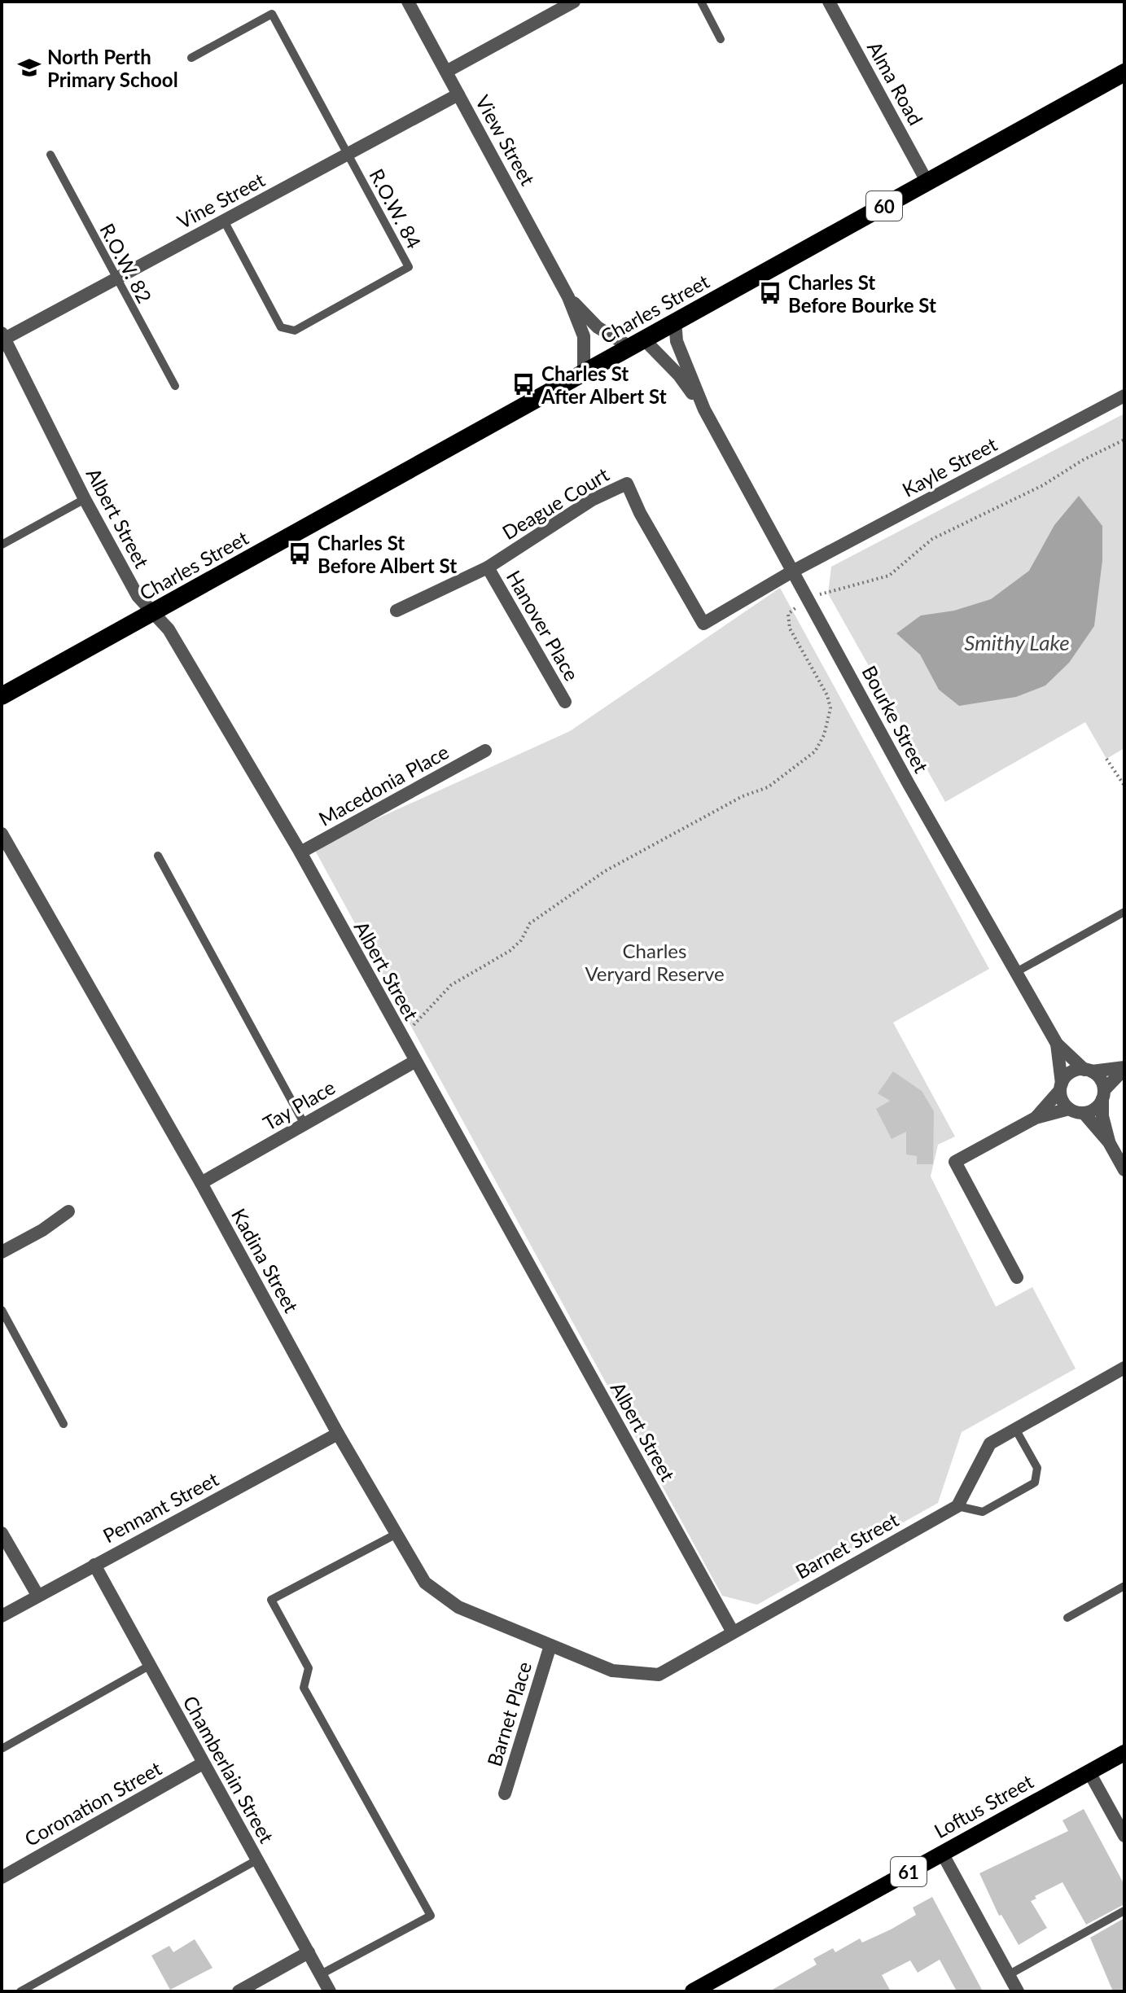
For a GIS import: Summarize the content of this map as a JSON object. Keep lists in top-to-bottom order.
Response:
{
  "streets": {
    "highway": ["60", "Charles Street"],
    "main road": ["Loftus Street", "61"],
    "street": [
      "Alma Road",
      "View Street",
      "Vine Street",
      "Kayle Street",
      "Deague Court",
      "Albert Street",
      "Hanover Place",
      "Bourke Street",
      "Macedonia Place",
      "Tay Place",
      "Kadina Street",
      "Pennant Street",
      "Barnet Street",
      "Barnet Place",
      "Chamberlain Street",
      "Coronation Street"
    ],
    "lane": ["R.O.W. 84", "R.O.W. 82"]
  },
  "crossings": [
    ["Alma Road", "Charles Street"],
    ["View Street", "Vine Street"],
    ["View Street", "Charles Street"],
    ["View Street", "Bourke Street"],
    ["Vine Street", "R.O.W. 84"],
    ["Vine Street", "R.O.W. 82"],
    ["Vine Street", "Albert Street"],
    ["Charles Street", "Albert Street"],
    ["Charles Street", "Bourke Street"],
    ["Kayle Street", "Deague Court"],
    ["Kayle Street", "Bourke Street"],
    ["Deague Court", "Hanover Place"],
    ["Deague Court", "Bourke Street"],
    ["Albert Street", "Macedonia Place"],
    ["Albert Street", "Tay Place"],
    ["Albert Street", "Barnet Street"],
    ["Tay Place", "Kadina Street"],
    ["Kadina Street", "Pennant Street"],
    ["Kadina Street", "Barnet Street"],
    ["Kadina Street", "Barnet Place"],
    ["Pennant Street", "Chamberlain Street"],
    ["Barnet Street", "Barnet Place"],
    ["Chamberlain Street", "Coronation Street"]
  ],
  "water": ["Smithy Lake"],
  "parks": ["Charles Veryard Reserve"],
  "places": {
    "school or university": ["North Perth Primary School"],
    "bus stop": ["Charles St Before Bourke St", "Charles St After Albert St", "Charles St Before Albert St"]
  }
}
